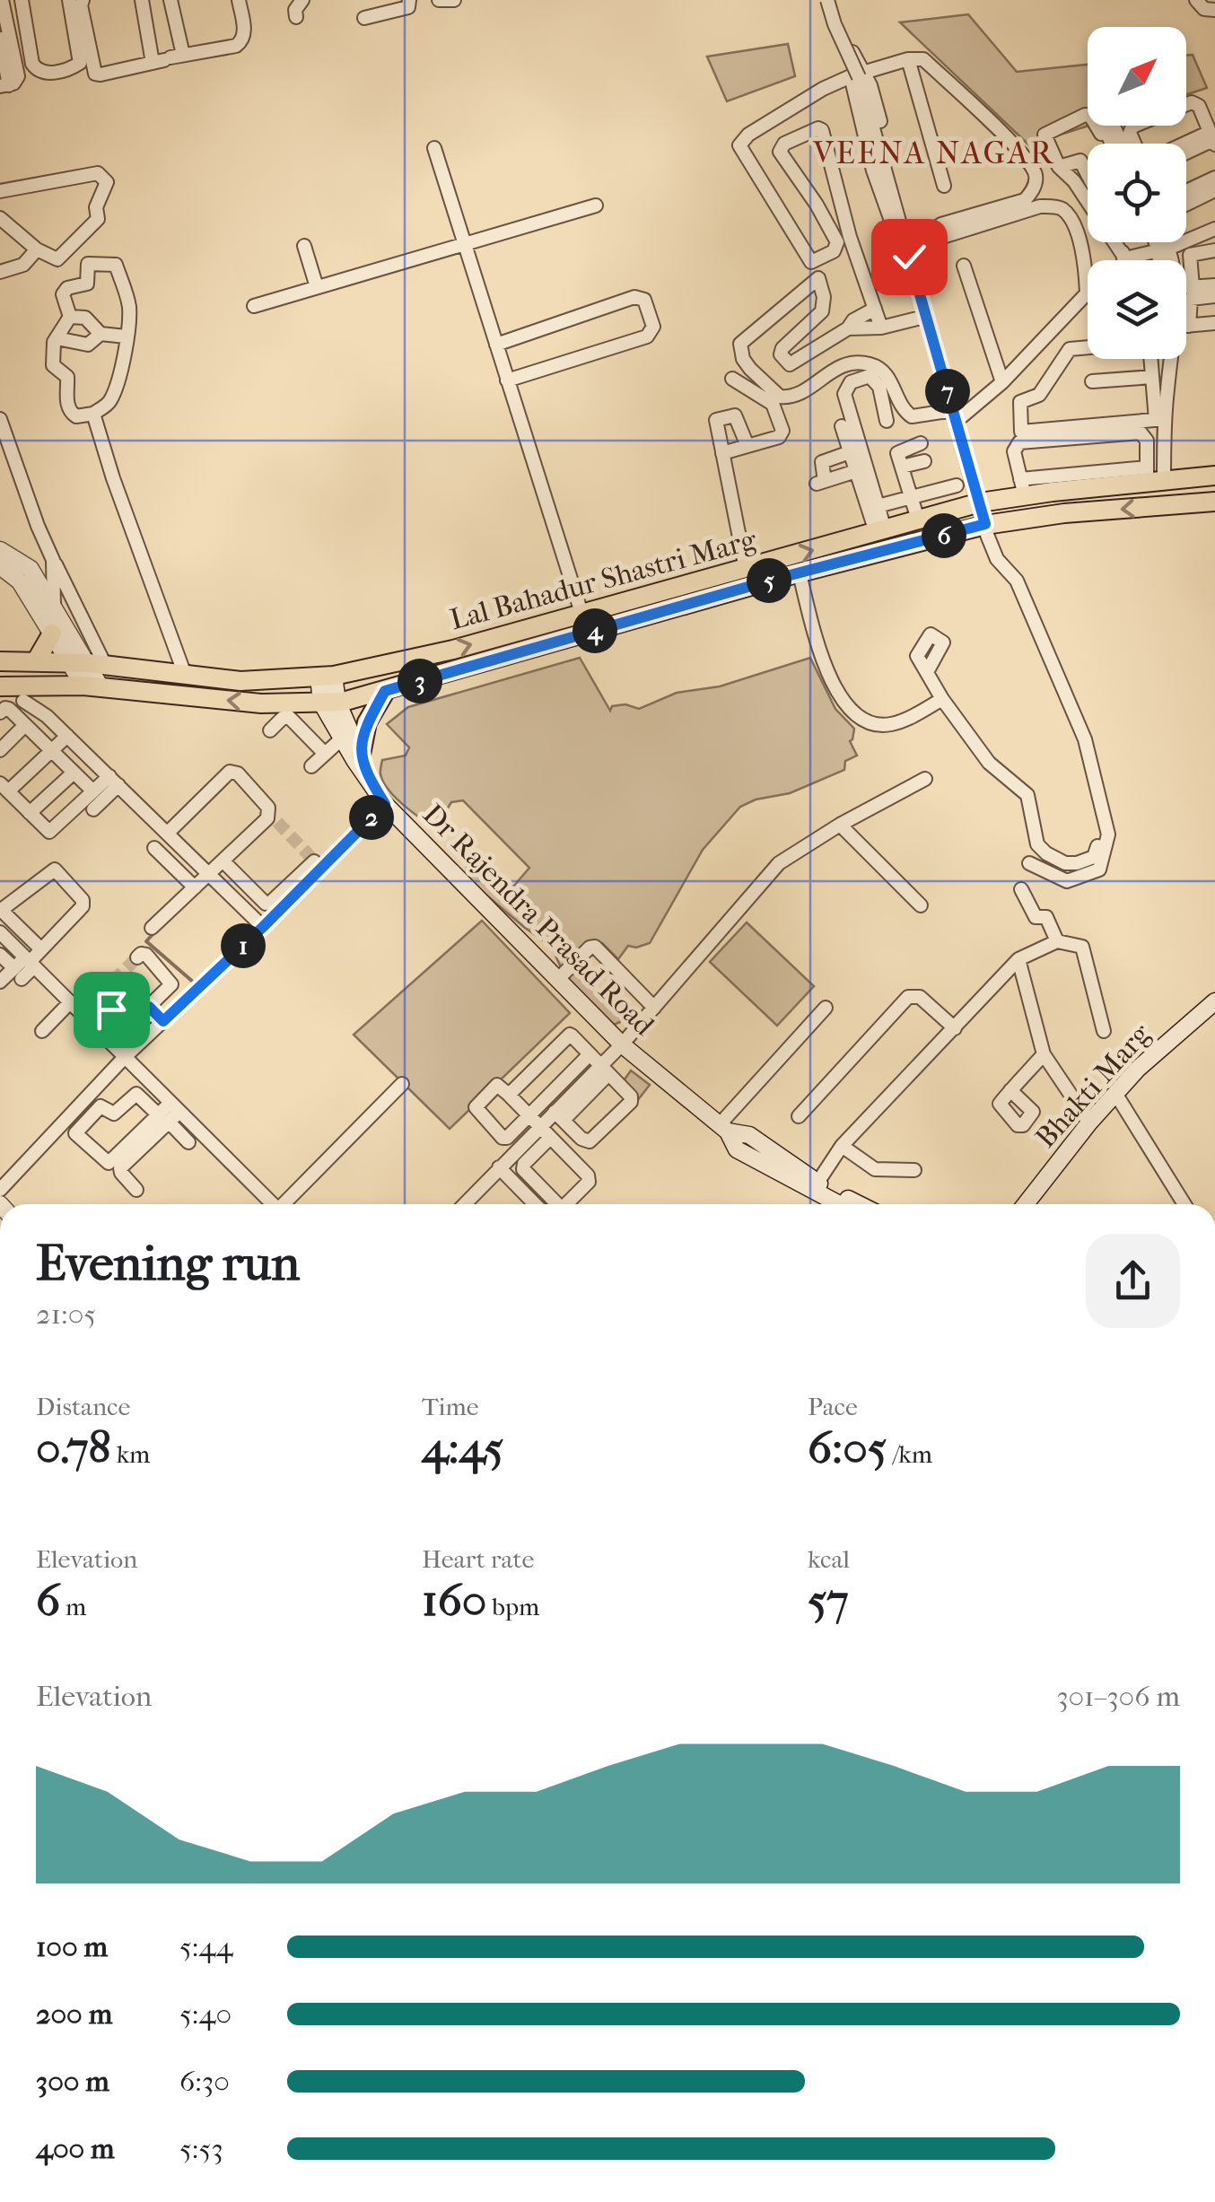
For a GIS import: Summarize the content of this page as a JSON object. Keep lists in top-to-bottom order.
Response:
{
  "streets": {
    "main road": ["Lal Bahadur Shastri Marg", "Dr Rajendra Prasad Road", "Bhakti Marg"]
  },
  "crossings": [
    ["Lal Bahadur Shastri Marg", "Dr Rajendra Prasad Road"]
  ],
  "districts": ["VEENA NAGAR"],
  "north": "top right",
  "page": {
    "pins": [
      "7",
      "6",
      "5",
      "4",
      "3",
      "2",
      "1"
    ],
    "heading": ["Evening run", "21:05"],
    "stats": [
      ["Distance", "0.78 km"],
      ["Time", "4:45"],
      ["Pace", "6:05 /km"],
      ["Elevation", "6 m"],
      ["Heart rate", "160 bpm"],
      ["kcal", "57"]
    ],
    "chart": ["Elevation", "301–306 m"],
    "list": [
      {
        "name": "100 m",
        "note": "5:44"
      },
      {
        "name": "200 m",
        "note": "5:40"
      },
      {
        "name": "300 m",
        "note": "6:30"
      },
      {
        "name": "400 m",
        "note": "5:53"
      }
    ]
  }
}
